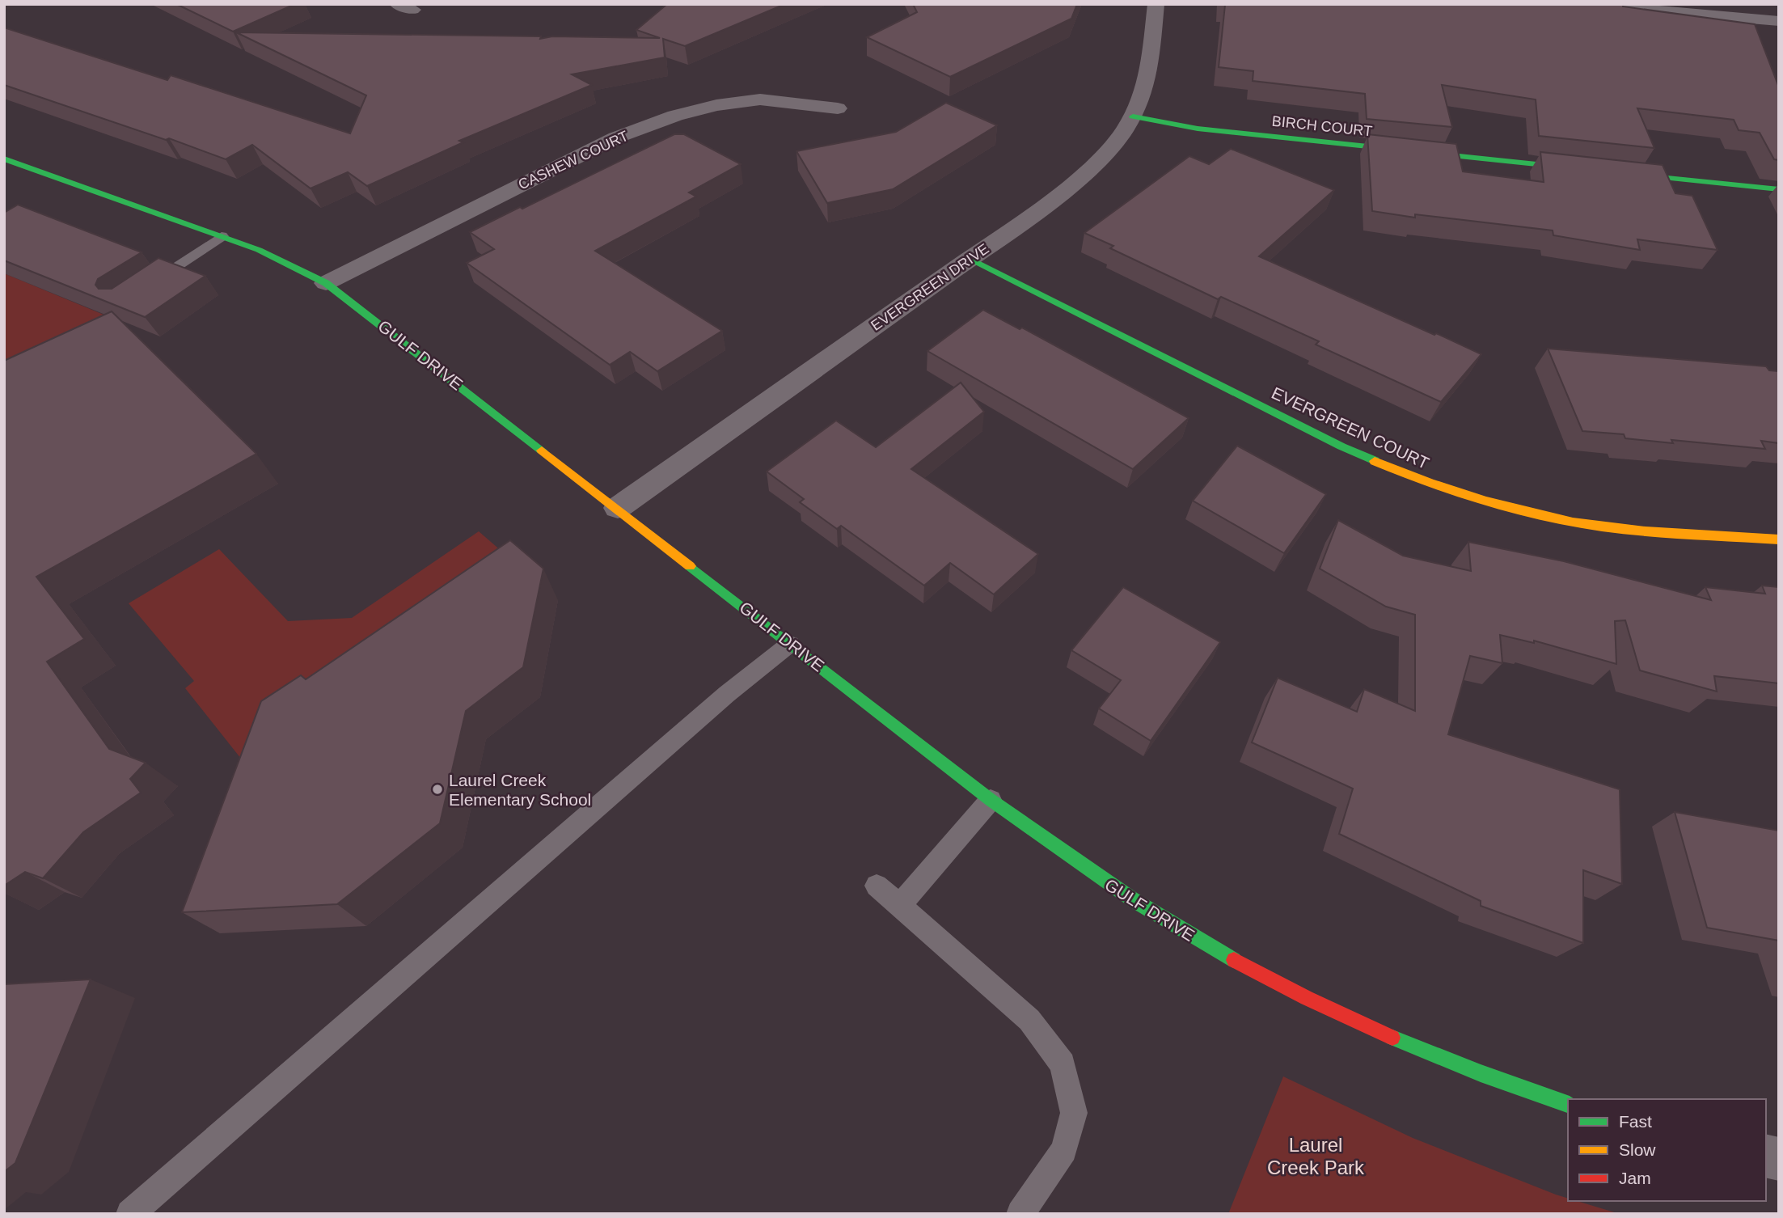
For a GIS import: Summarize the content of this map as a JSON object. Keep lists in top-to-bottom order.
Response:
{
  "streets": {
    "street": [
      "BIRCH COURT",
      "CASHEW COURT",
      "EVERGREEN DRIVE",
      "GULF DRIVE",
      "EVERGREEN COURT"
    ]
  },
  "crossings": [
    ["BIRCH COURT", "EVERGREEN DRIVE"],
    ["CASHEW COURT", "GULF DRIVE"],
    ["EVERGREEN DRIVE", "GULF DRIVE"],
    ["EVERGREEN DRIVE", "EVERGREEN COURT"]
  ],
  "parks": ["Laurel Creek Park"],
  "places": ["Laurel Creek Elementary School"],
  "legend": ["Fast", "Slow", "Jam"]
}
